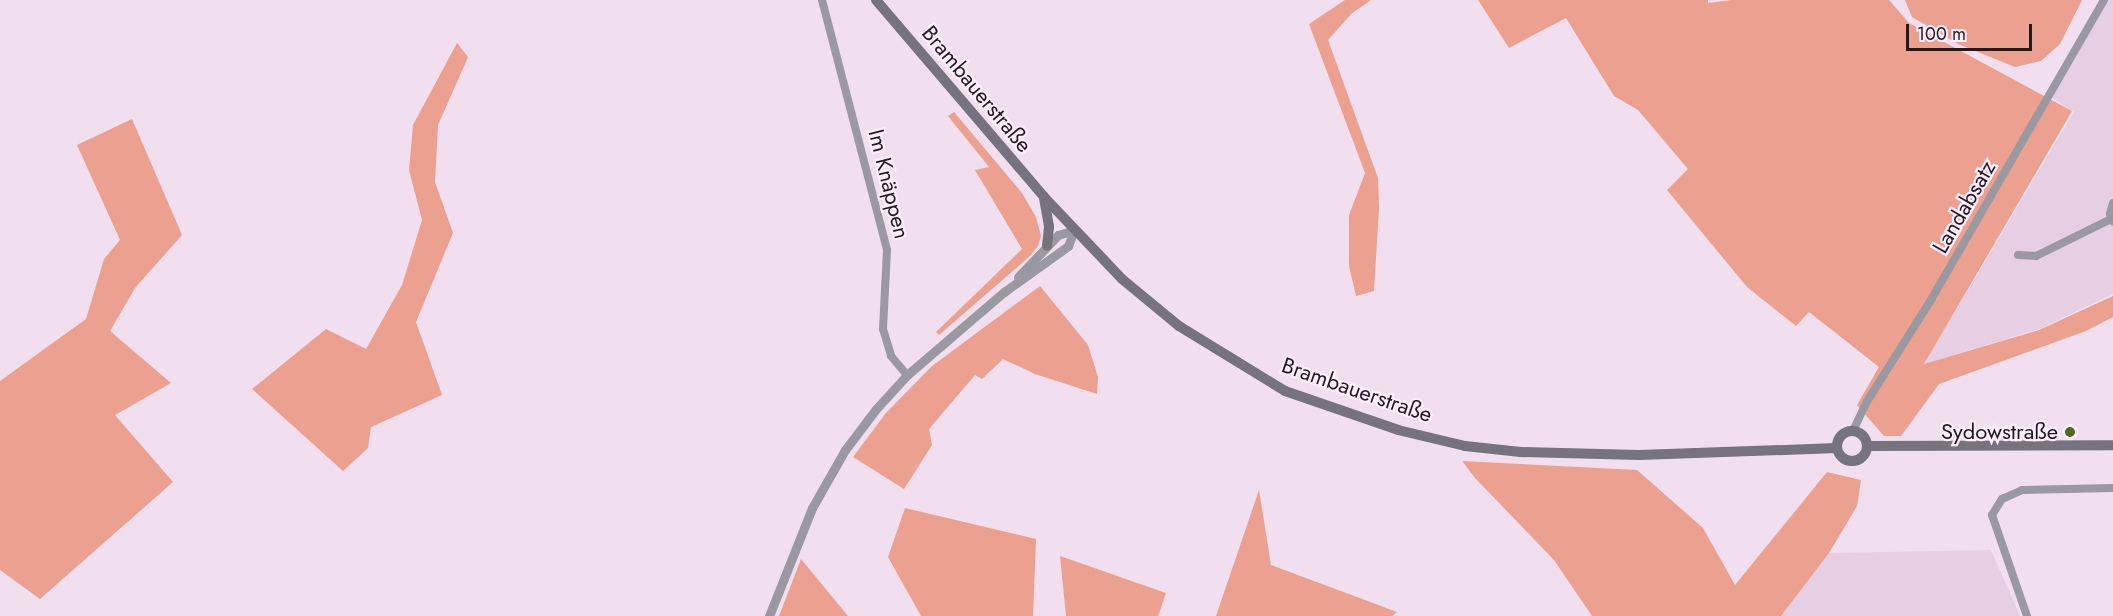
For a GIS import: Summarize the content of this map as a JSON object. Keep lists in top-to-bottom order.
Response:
{
  "streets": {
    "main road": ["Brambauerstraße"],
    "street": ["Im Knäppen", "Landabsatz"]
  },
  "crossings": [
    ["Brambauerstraße", "Landabsatz"]
  ],
  "places": ["Sydowstraße"],
  "scale_bar": "100 m"
}
